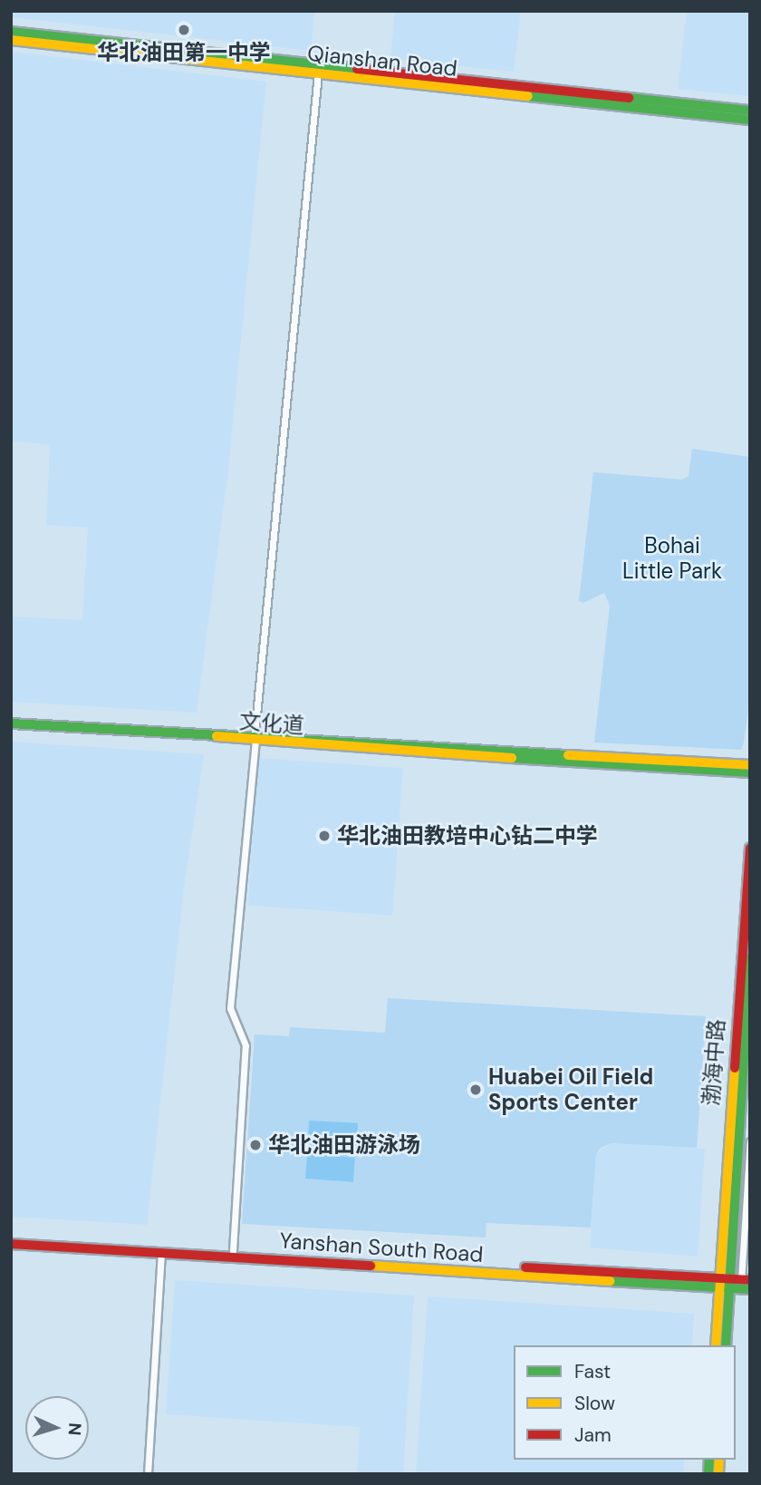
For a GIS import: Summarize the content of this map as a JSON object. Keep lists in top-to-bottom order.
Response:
{
  "streets": {
    "main road": [
      "Qianshan Road",
      "文化道",
      "渤海中路",
      "Yanshan South Road"
    ]
  },
  "crossings": [
    ["渤海中路", "Yanshan South Road"]
  ],
  "parks": ["Bohai Little Park"],
  "places": [
    "华北油田第一中学",
    "华北油田教培中心钻二中学",
    "Huabei Oil Field Sports Center",
    "华北油田游泳场"
  ],
  "legend": ["Fast", "Slow", "Jam"],
  "north": "right"
}
